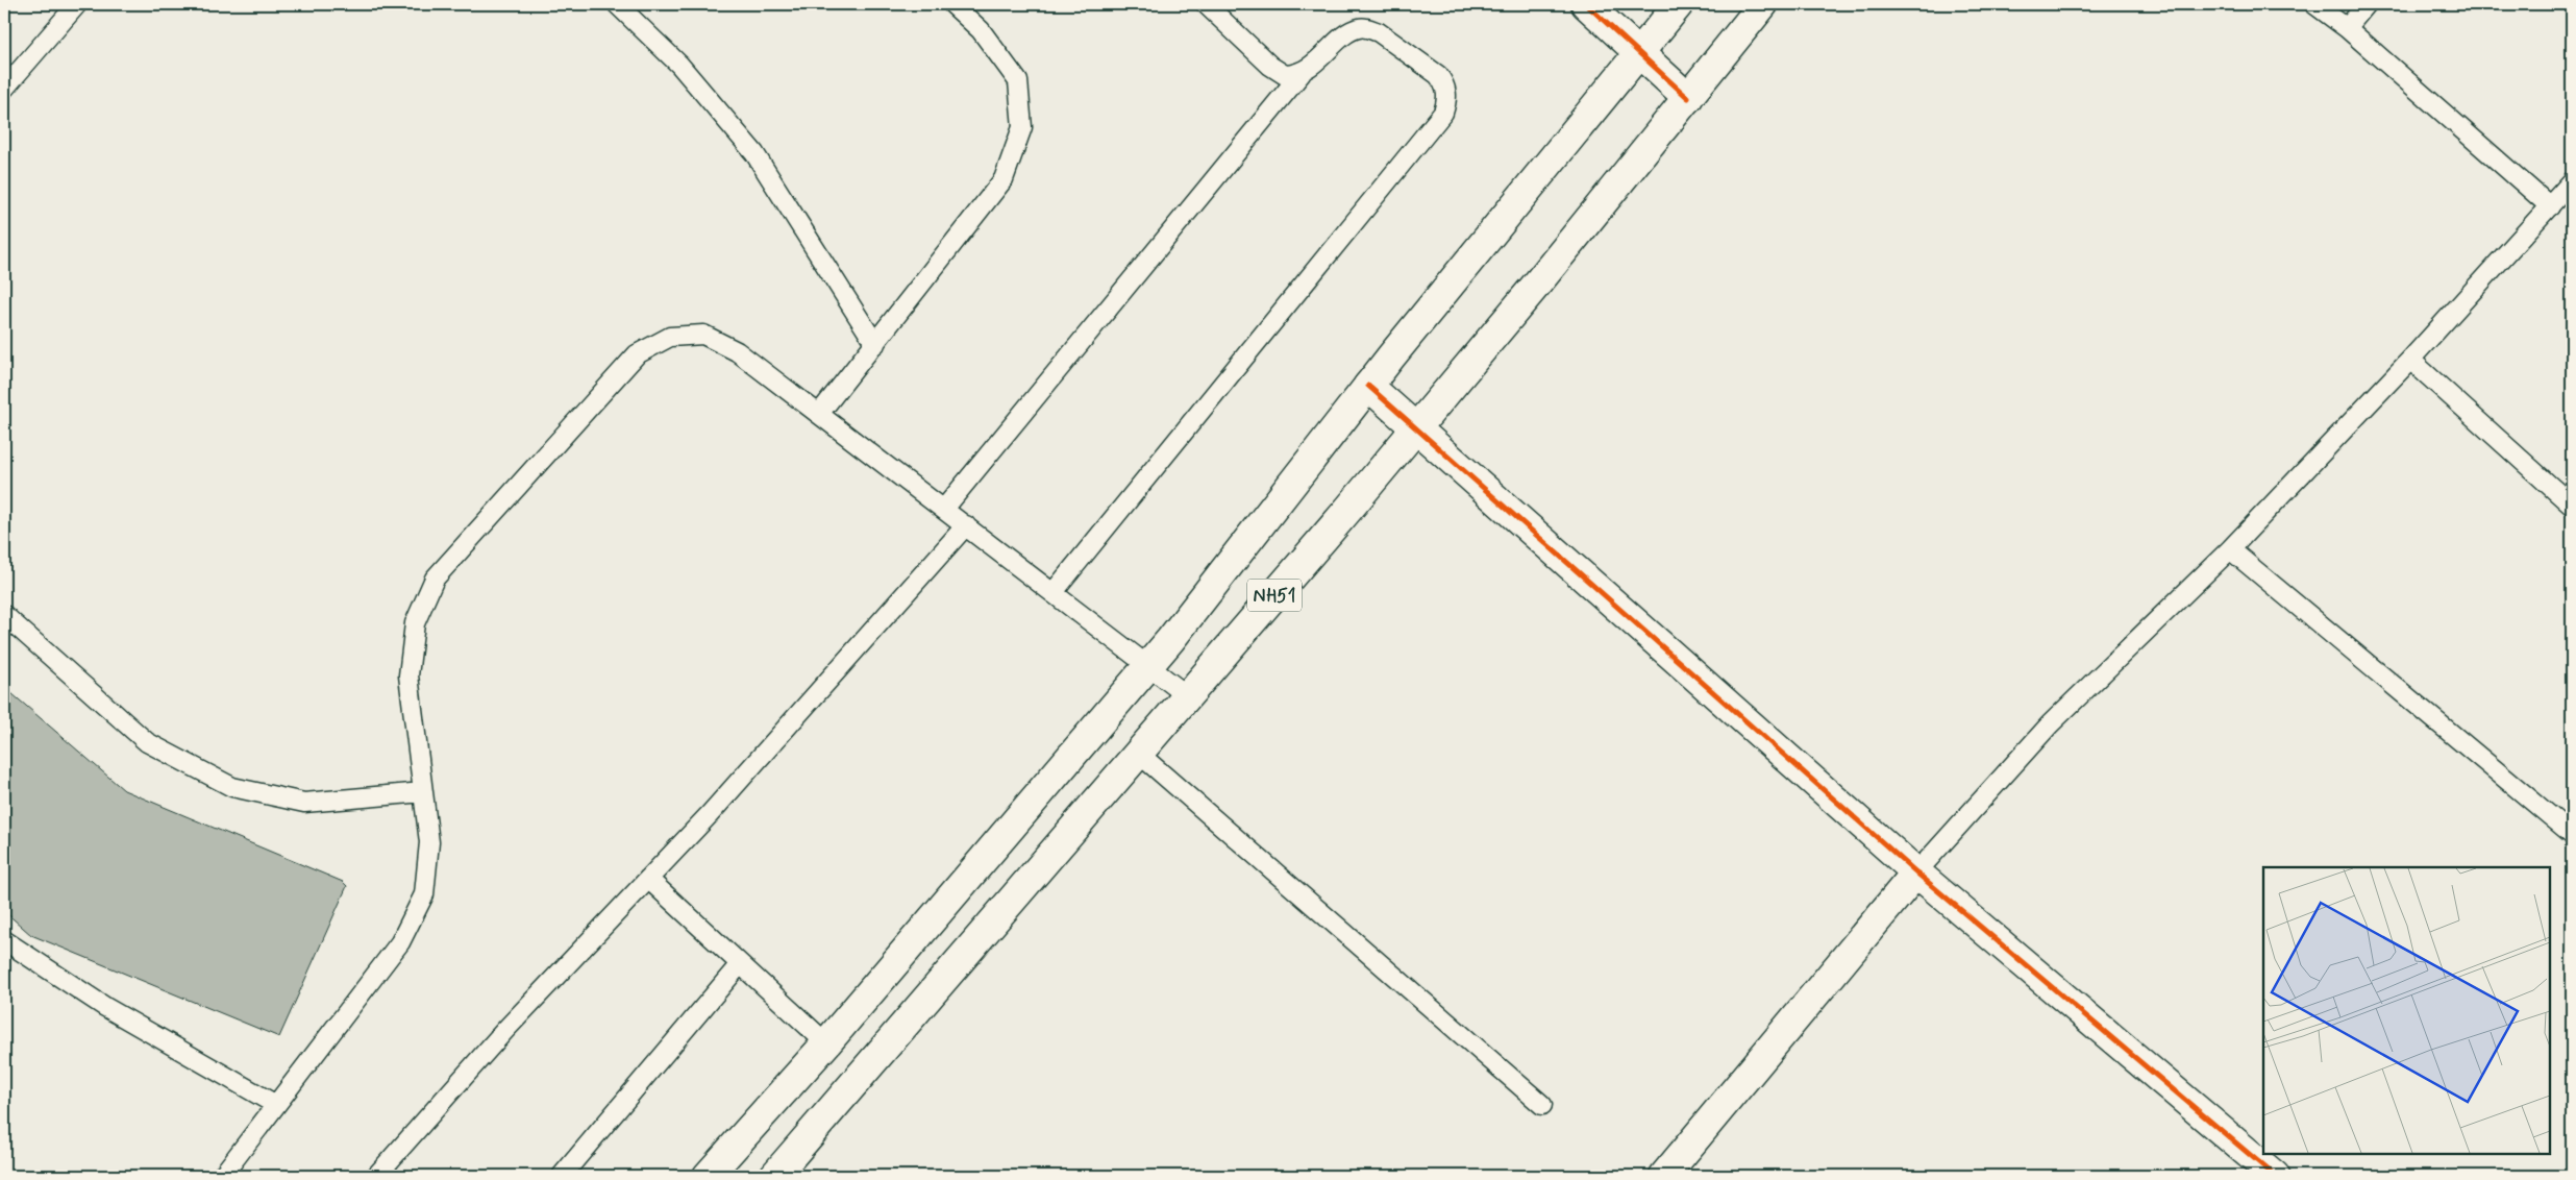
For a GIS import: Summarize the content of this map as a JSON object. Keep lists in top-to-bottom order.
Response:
{
  "streets": {
    "main road": ["NH51"]
  }
}
